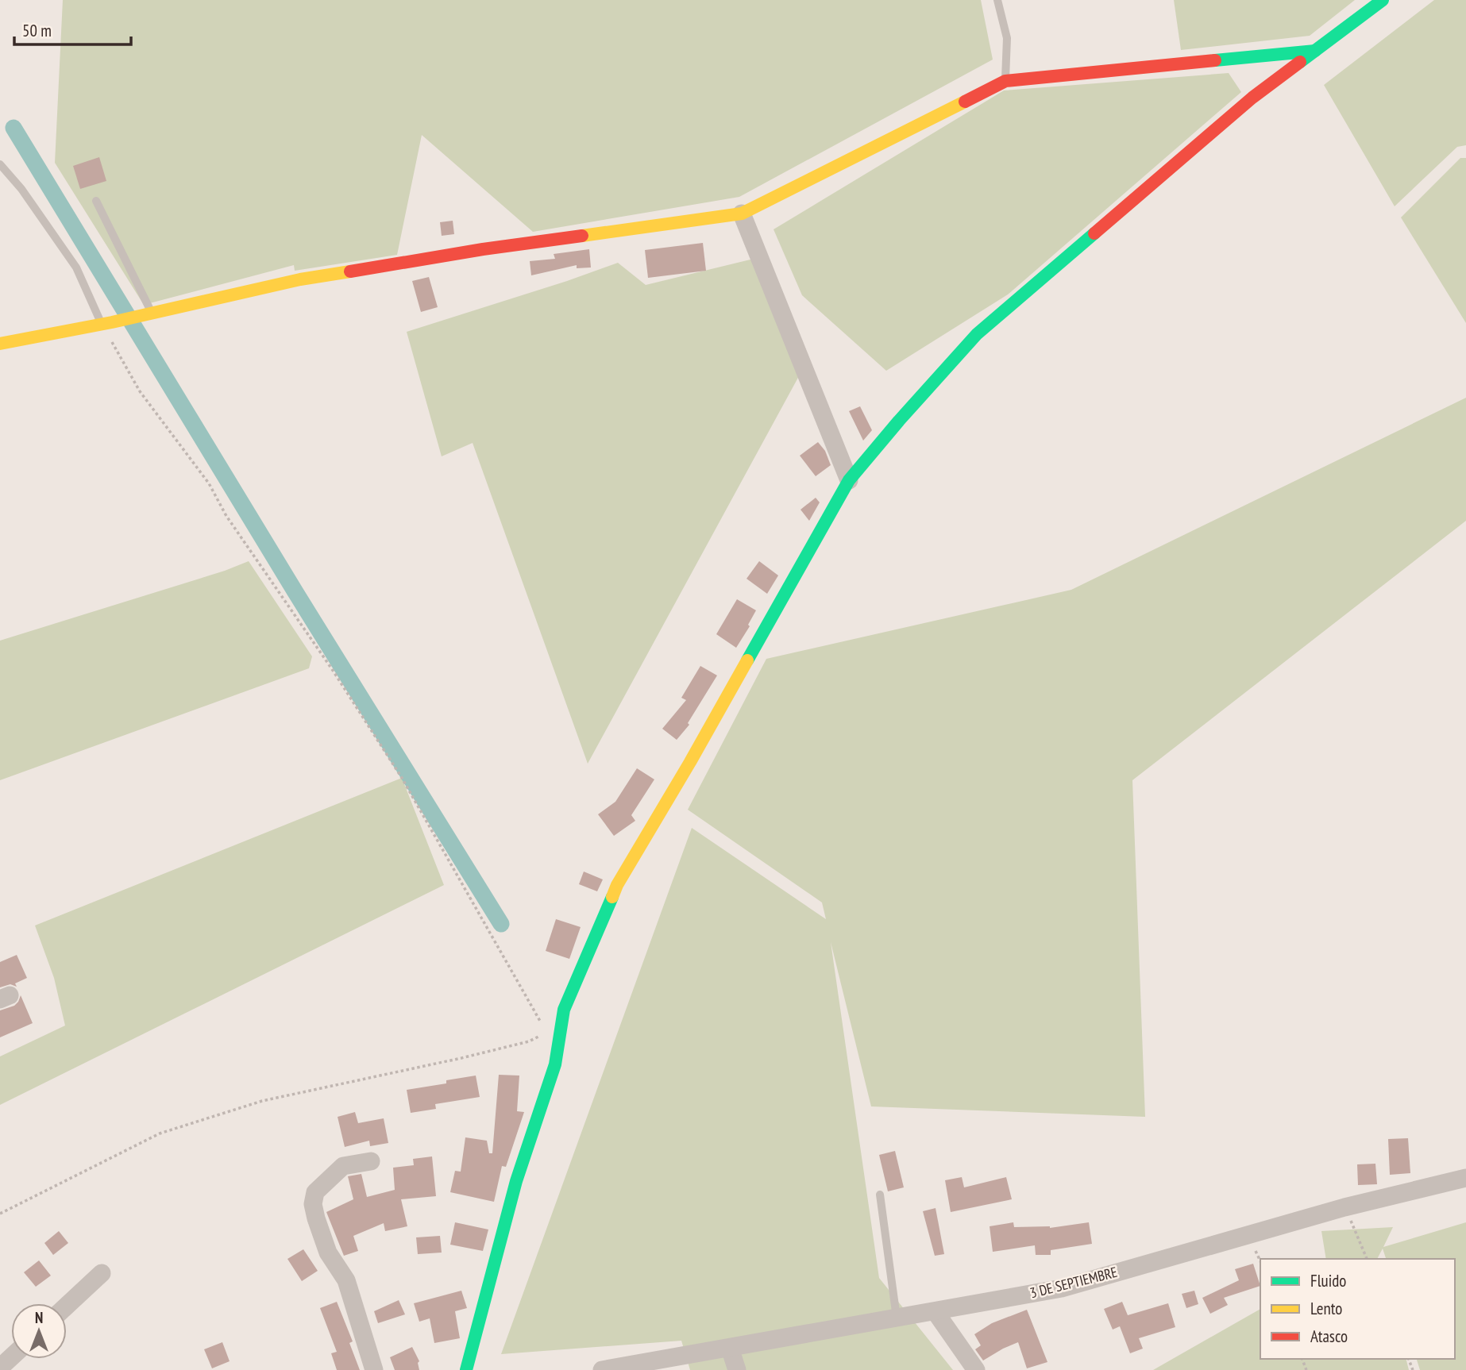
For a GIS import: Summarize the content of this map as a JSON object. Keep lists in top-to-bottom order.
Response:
{
  "streets": {
    "street": ["3 DE SEPTIEMBRE"]
  },
  "legend": ["Fluido", "Lento", "Atasco"],
  "scale_bar": "50 m",
  "north": "top"
}
